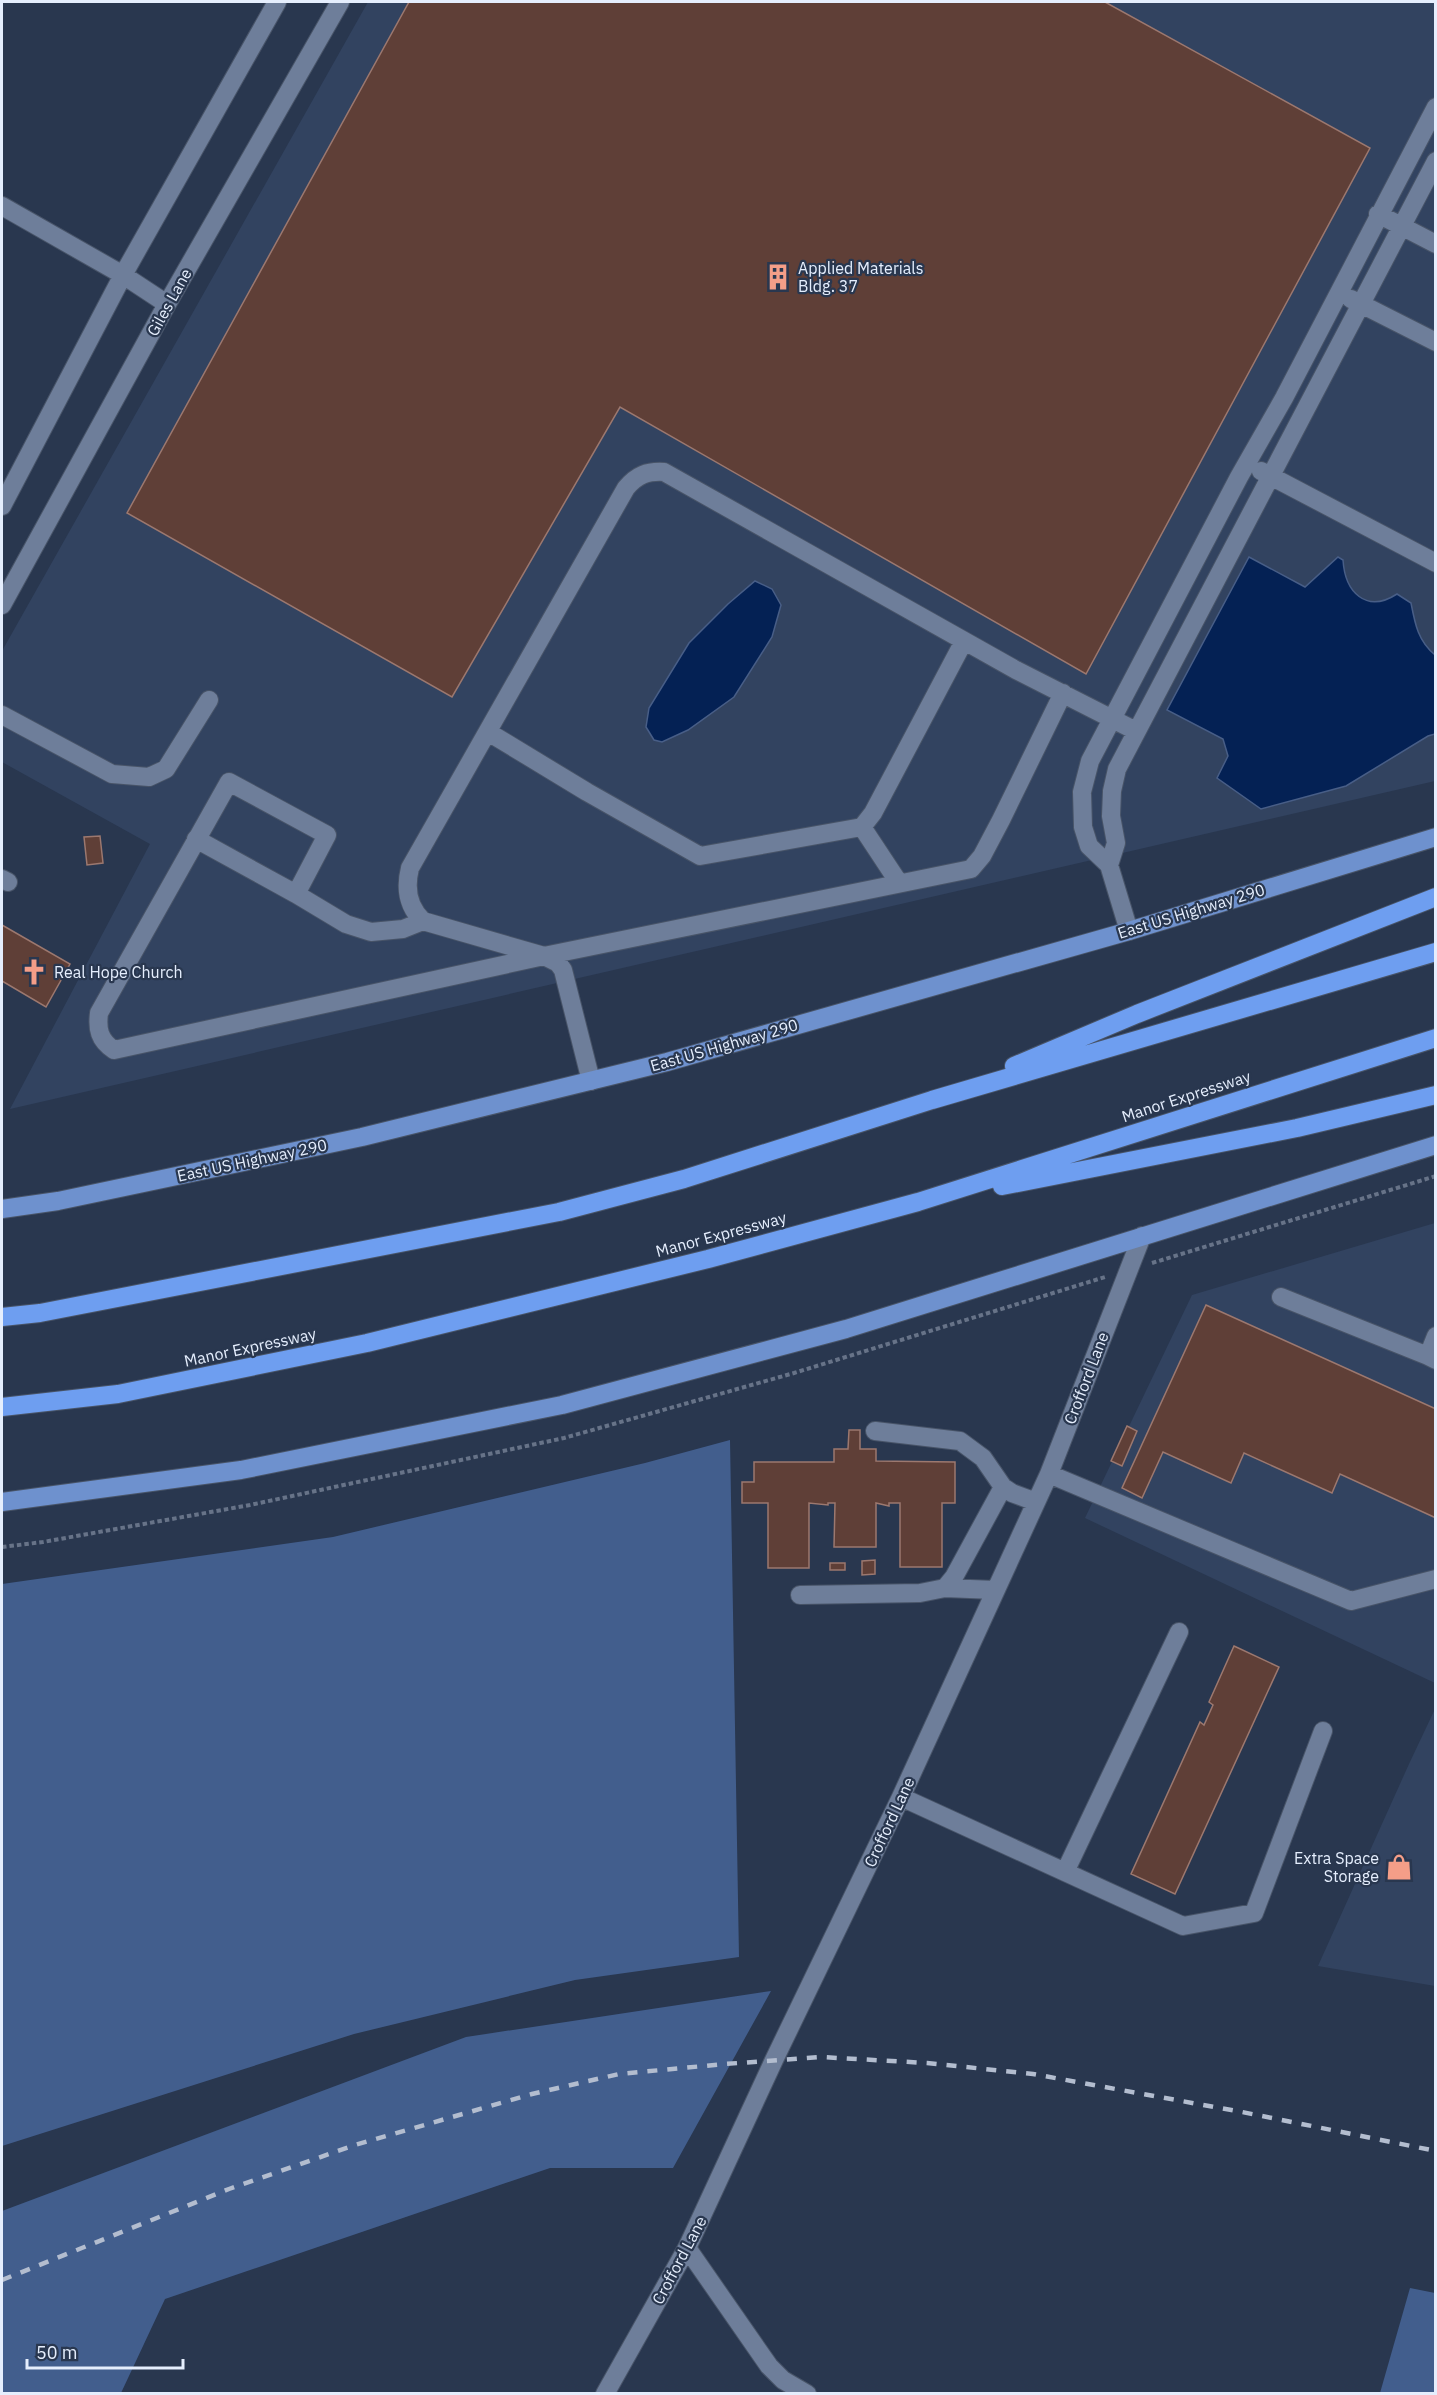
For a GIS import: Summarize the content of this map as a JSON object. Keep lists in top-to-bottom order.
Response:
{
  "streets": {
    "highway": ["Manor Expressway"],
    "main road": ["East US Highway 290"],
    "street": ["Giles Lane", "Crofford Lane"]
  },
  "places": {
    "building": ["Applied Materials Bldg. 37"],
    "church": ["Real Hope Church"],
    "shop": ["Extra Space Storage"]
  },
  "scale_bar": "50 m"
}
